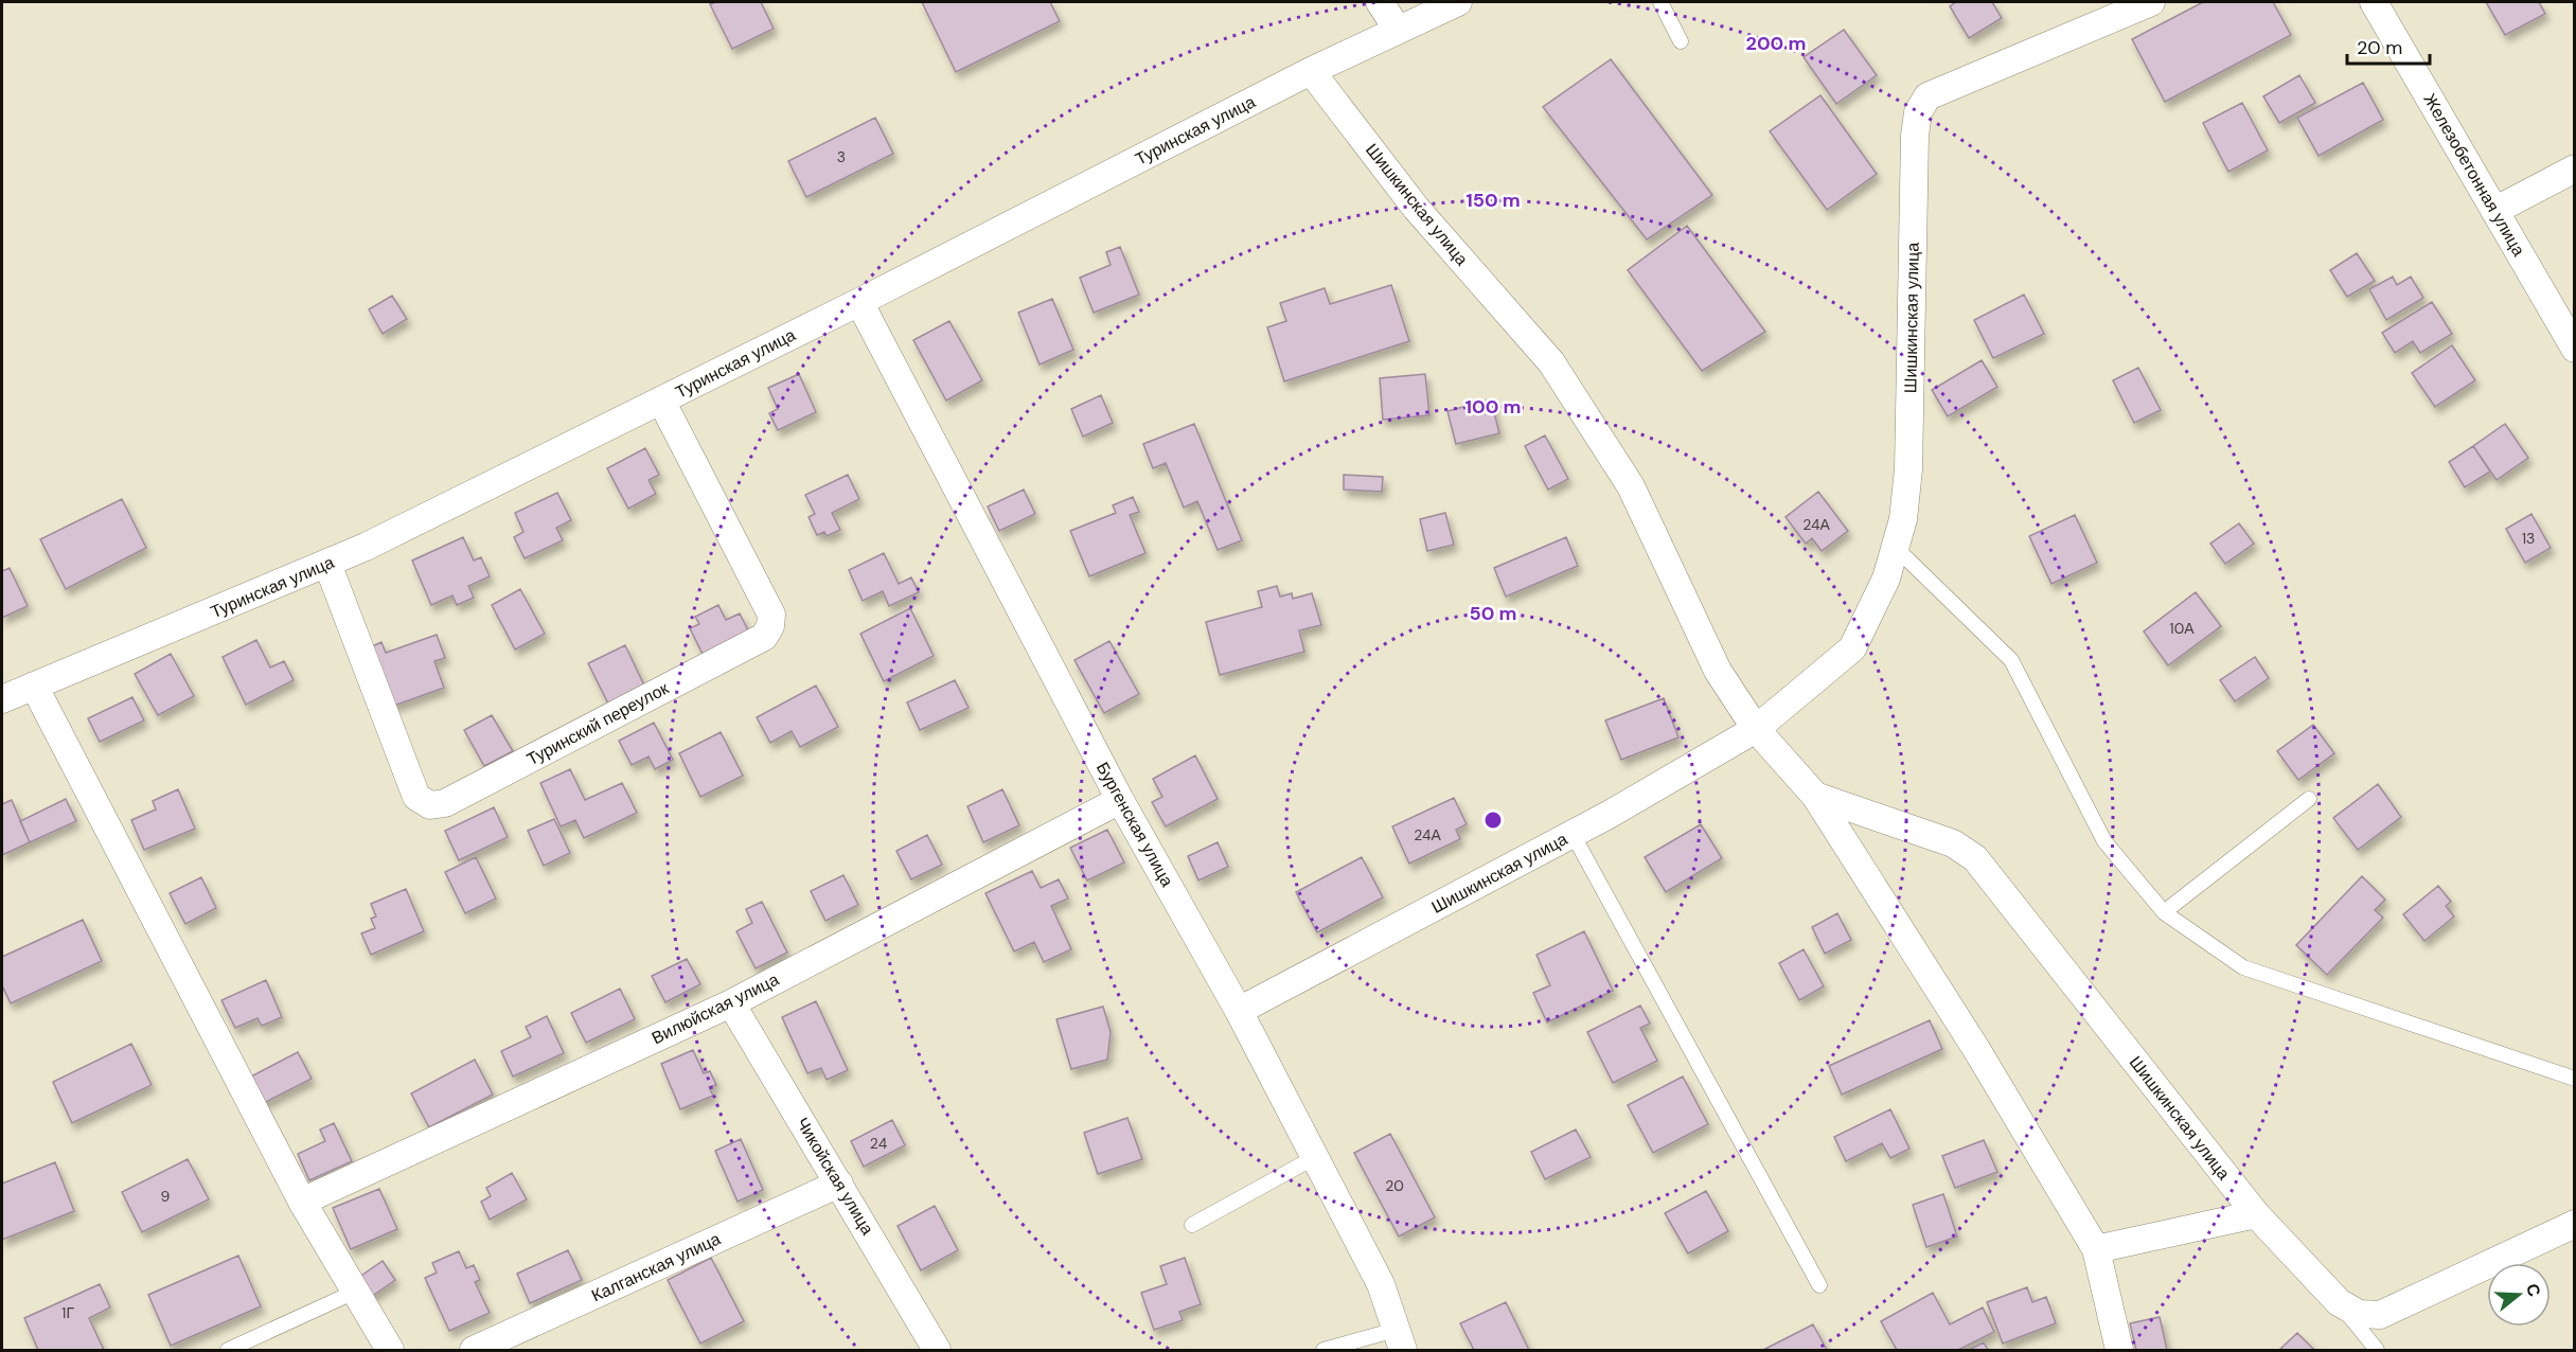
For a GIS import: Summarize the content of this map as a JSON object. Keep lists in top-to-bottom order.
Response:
{
  "streets": {
    "street": [
      "Туринская улица",
      "Железобетонная улица",
      "Шишкинская улица",
      "Туринский переулок",
      "Бургенская улица",
      "Вилюйская улица",
      "Чикойская улица",
      "Калганская улица"
    ]
  },
  "crossings": [
    ["Туринская улица", "Шишкинская улица"],
    ["Туринская улица", "Туринский переулок"],
    ["Туринская улица", "Бургенская улица"],
    ["Шишкинская улица", "Бургенская улица"],
    ["Бургенская улица", "Вилюйская улица"],
    ["Вилюйская улица", "Чикойская улица"],
    ["Чикойская улица", "Калганская улица"]
  ],
  "house_numbers": [
    "3",
    "24А",
    "13",
    "10А",
    "24А",
    "24",
    "20",
    "9",
    "1Г"
  ],
  "scale_bar": "20 m",
  "north": "right",
  "rings": [
    "200 m",
    "150 m",
    "100 m",
    "50 m"
  ]
}
